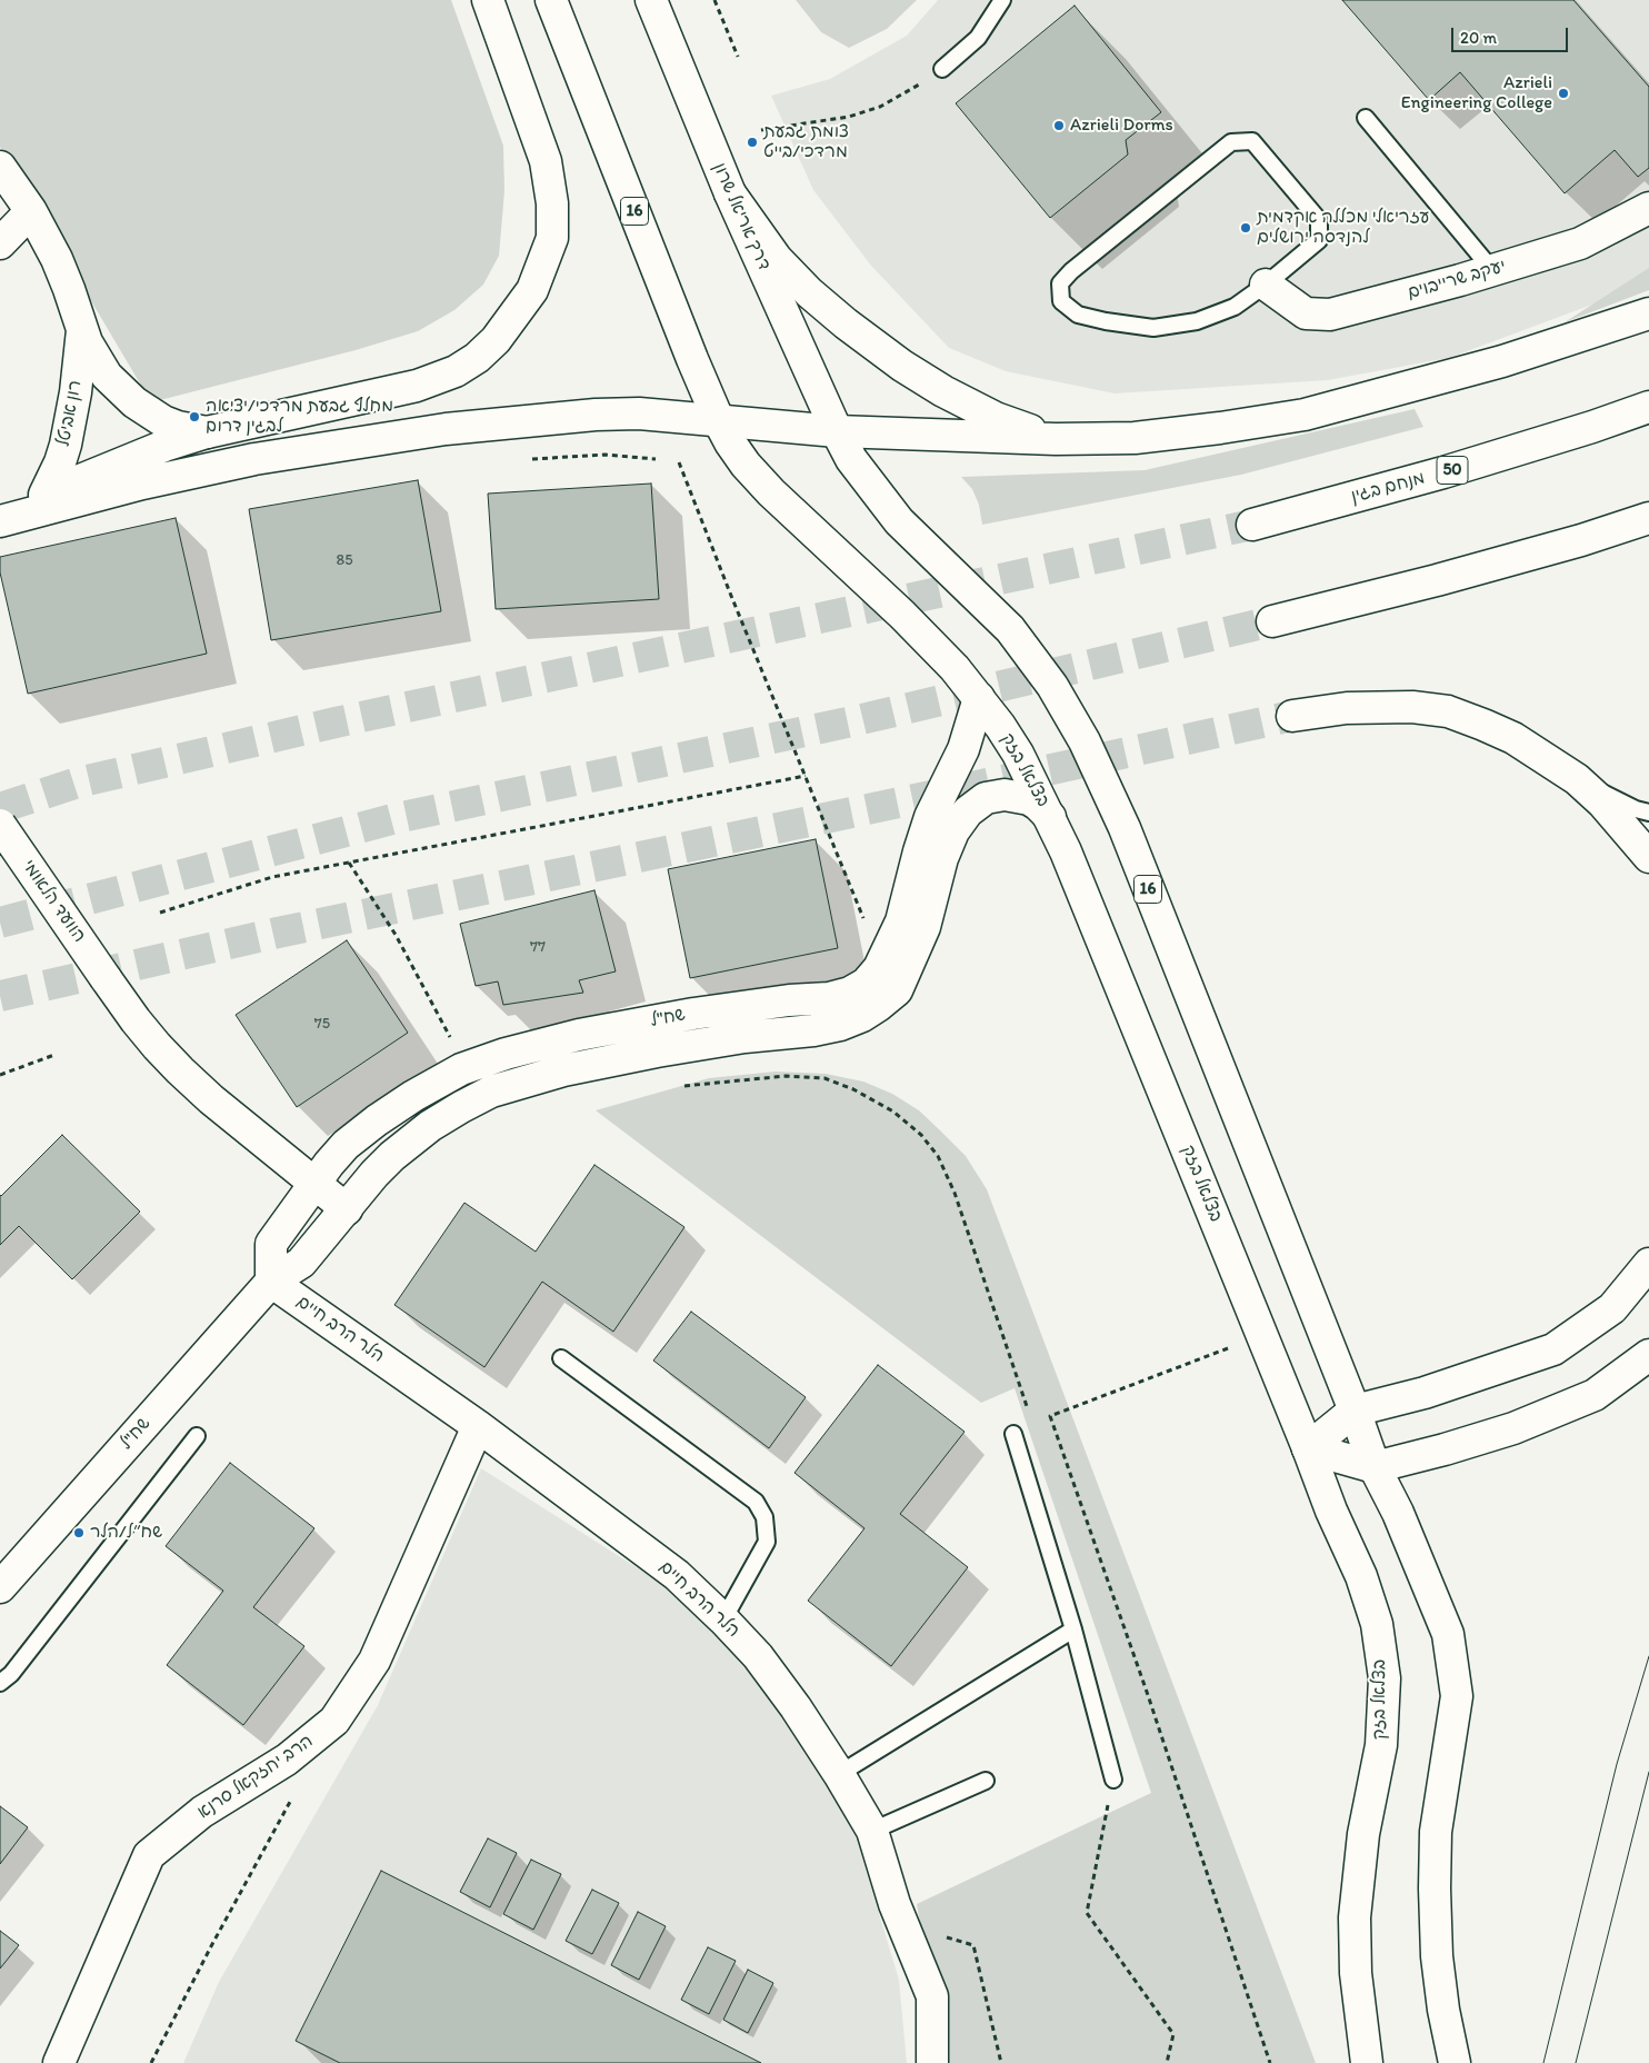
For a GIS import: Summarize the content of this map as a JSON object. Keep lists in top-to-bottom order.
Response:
{
  "streets": {
    "main road": [
      "16",
      "דרך אריאל שרון",
      "יעקב שרייבוים",
      "רון אביטל",
      "50",
      "מנחם בגין",
      "בצלאל בזק",
      "הוועד הלאומי",
      "שח\"ל",
      "הלר הרב חיים",
      "הרב יחזקאל סרנא"
    ]
  },
  "crossings": [
    ["16", "דרך אריאל שרון"],
    ["16", "בצלאל בזק"],
    ["בצלאל בזק", "שח\"ל"],
    ["הוועד הלאומי", "שח\"ל"],
    ["שח\"ל", "הלר הרב חיים"],
    ["הלר הרב חיים", "הרב יחזקאל סרנא"]
  ],
  "places": [
    "Azrieli Engineering College",
    "Azrieli Dorms",
    "צומת גבעת מרדכי/בייט",
    "עזריאלי מכללה אקדמית להנדסה ירושלים",
    "מחלף גבעת מרדכי/יציאה לבגין דרום",
    "שח״ל/הלר"
  ],
  "house_numbers": ["85", "77", "75"],
  "scale_bar": "20 m"
}
